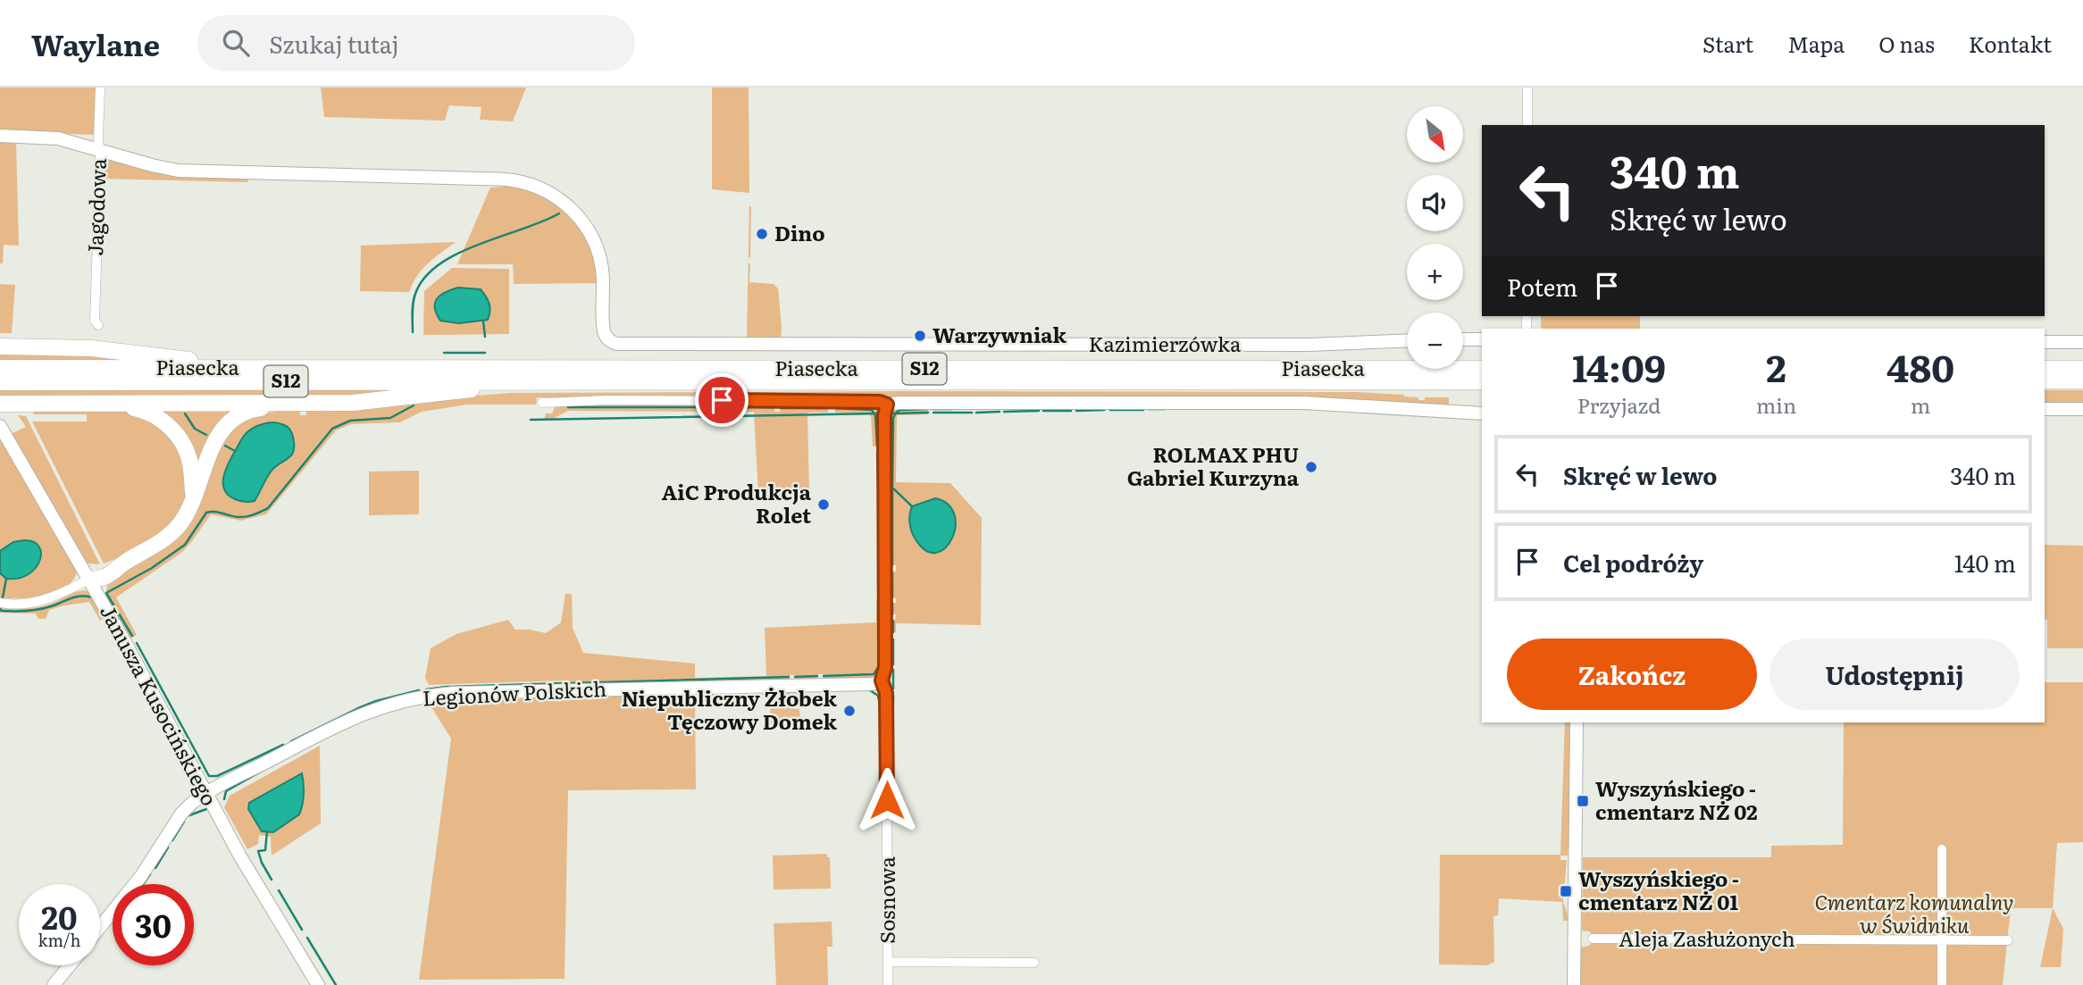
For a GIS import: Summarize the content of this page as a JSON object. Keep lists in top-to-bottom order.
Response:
{
  "streets": {
    "highway": ["Piasecka", "S12"],
    "street": [
      "Jagodowa",
      "Kazimierzówka",
      "Legionów Polskich",
      "Janusza Kusocińskiego",
      "Sosnowa",
      "Aleja Zasłużonych"
    ]
  },
  "crossings": [
    ["Jagodowa", "Kazimierzówka"],
    ["Legionów Polskich", "Janusza Kusocińskiego"],
    ["Legionów Polskich", "Sosnowa"]
  ],
  "parks": ["Cmentarz komunalny w Świdniku"],
  "places": {
    "other": [
      "Dino",
      "Warzywniak",
      "ROLMAX PHU Gabriel Kurzyna",
      "AiC Produkcja Rolet",
      "Niepubliczny Żłobek Tęczowy Domek"
    ],
    "transit": ["Wyszyńskiego - cmentarz NŻ 02", "Wyszyńskiego - cmentarz NŻ 01"]
  },
  "north": "bottom right",
  "page": {
    "header": "Waylane",
    "search": "Szukaj tutaj",
    "nav": [
      "Start",
      "Mapa",
      "O nas",
      "Kontakt"
    ],
    "map_buttons": ["+", "−"],
    "turn": ["340 m", "Skręć w lewo"],
    "then": "Potem",
    "eta": [
      "14:09",
      "Przyjazd",
      "2",
      "min",
      "480",
      "m"
    ],
    "list": [
      {
        "name": "Skręć w lewo",
        "value": "340 m"
      },
      {
        "name": "Cel podróży",
        "value": "140 m"
      }
    ],
    "buttons": ["Zakończ", "Udostępnij"],
    "speed": "20 km/h",
    "limit": "30"
  }
}
